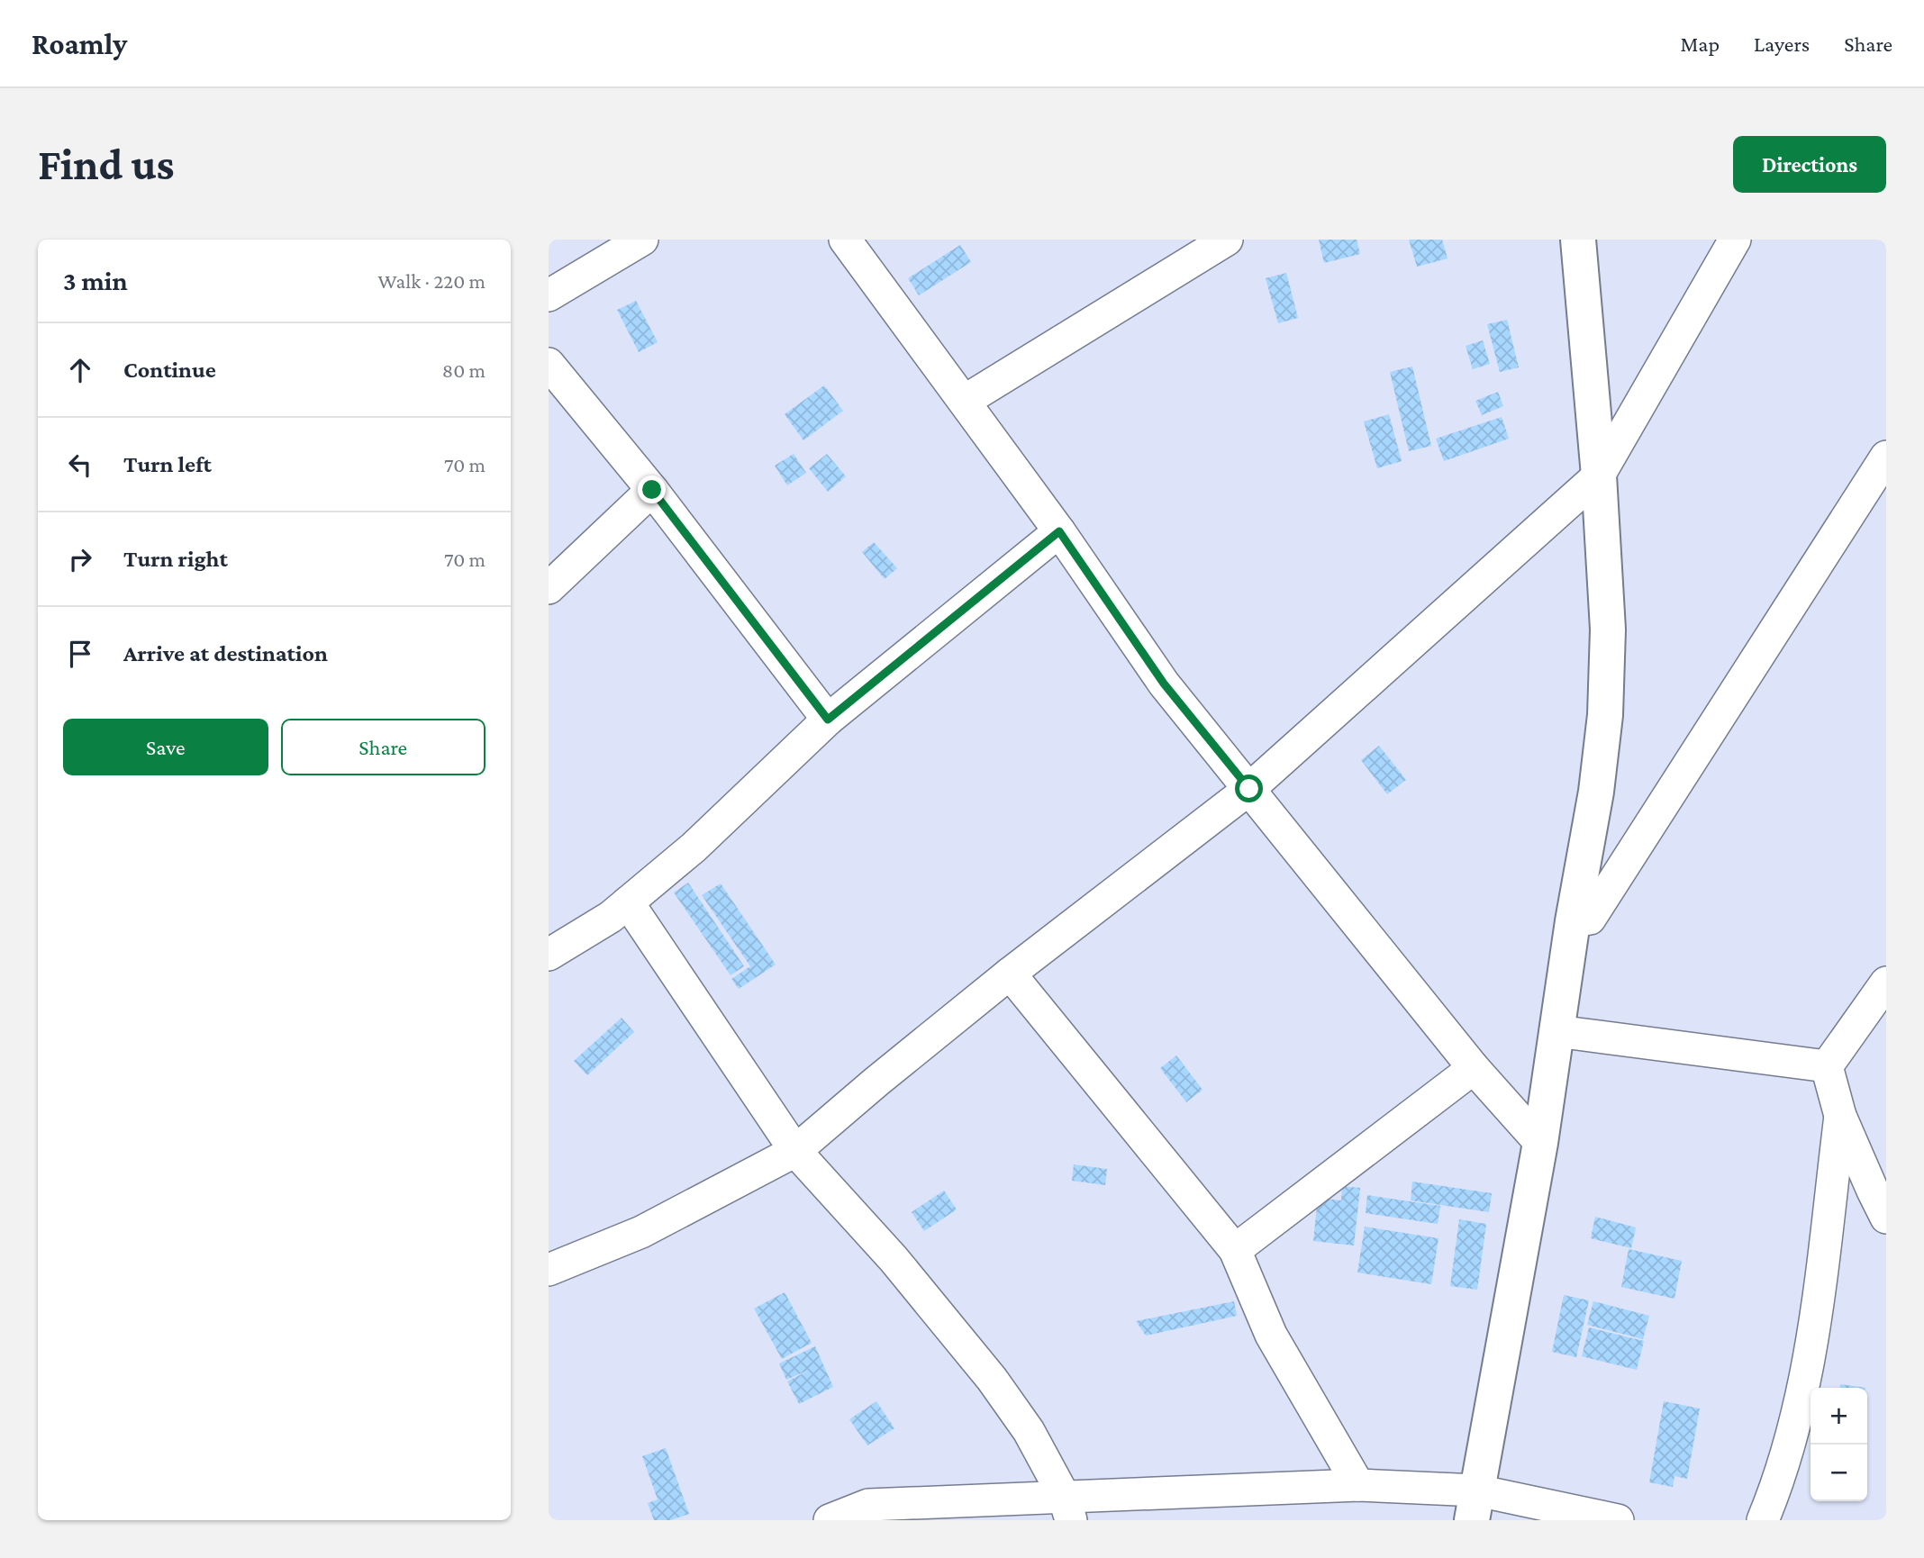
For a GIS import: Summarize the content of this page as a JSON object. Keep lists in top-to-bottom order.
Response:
{
  "page": {
    "header": "Roamly",
    "nav": ["Map", "Layers", "Share"],
    "buttons": [
      "Directions",
      ["Save", "Share"]
    ],
    "title": "Find us",
    "heading": ["3 min", "Walk · 220 m"],
    "list": [
      ["Continue", "80 m"],
      ["Turn left", "70 m"],
      ["Turn right", "70 m"],
      "Arrive at destination"
    ],
    "map_buttons": ["+", "−"]
  }
}
